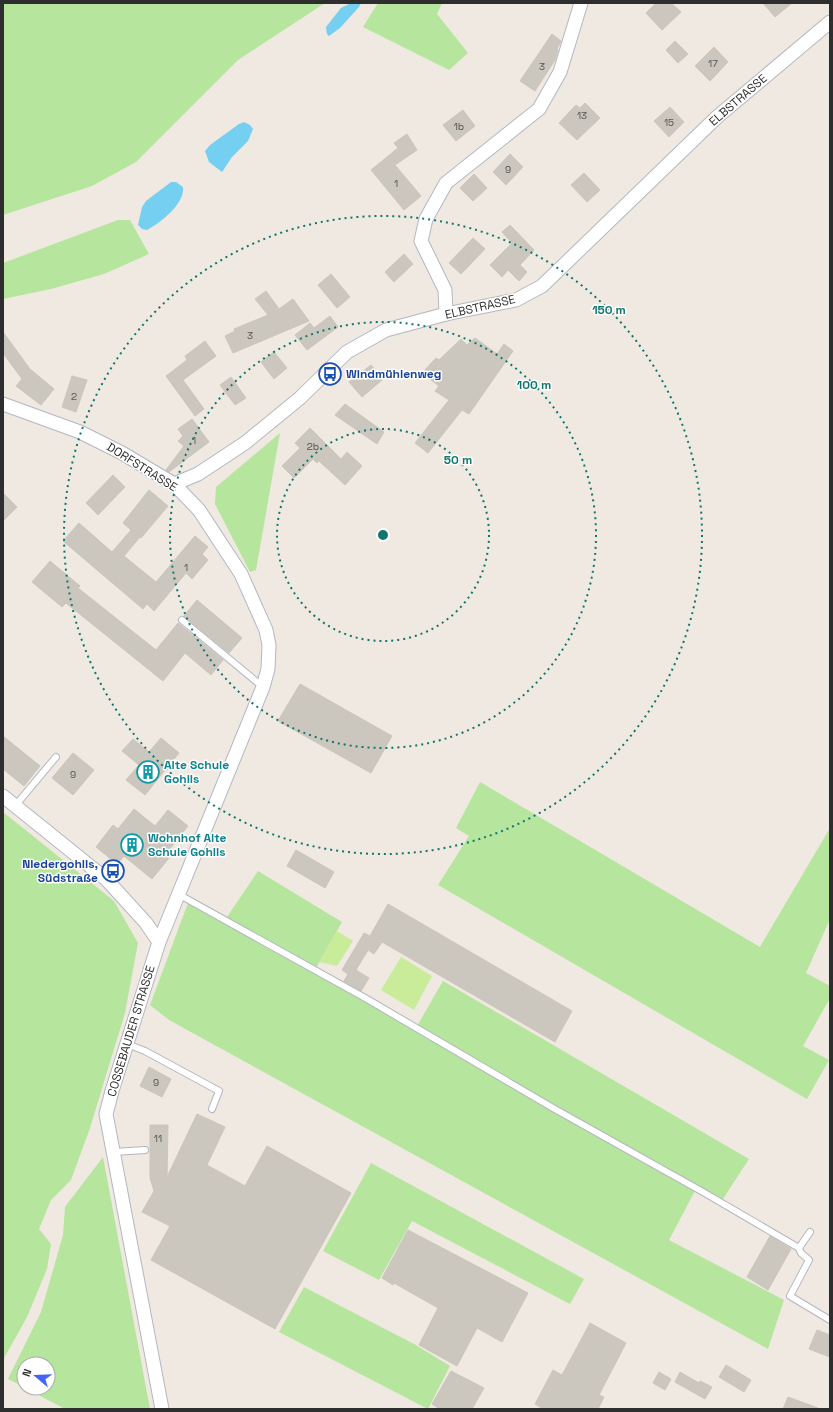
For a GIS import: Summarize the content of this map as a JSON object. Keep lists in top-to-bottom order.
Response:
{
  "streets": {
    "street": ["ELBSTRASSE", "DORFSTRASSE", "COSSEBAUDER STRASSE"]
  },
  "crossings": [
    ["ELBSTRASSE", "DORFSTRASSE"],
    ["DORFSTRASSE", "COSSEBAUDER STRASSE"]
  ],
  "places": {
    "bus stop": ["Windmühlenweg", "Niedergohlis, Südstraße"],
    "building": ["Alte Schule Gohlis", "Wohnhof Alte Schule Gohlis"]
  },
  "house_numbers": [
    "17",
    "3",
    "13",
    "15",
    "1b",
    "9",
    "1",
    "3",
    "2",
    "1",
    "2b",
    "1",
    "9",
    "9",
    "11"
  ],
  "north": "left",
  "rings": ["150 m", "100 m", "50 m"]
}
